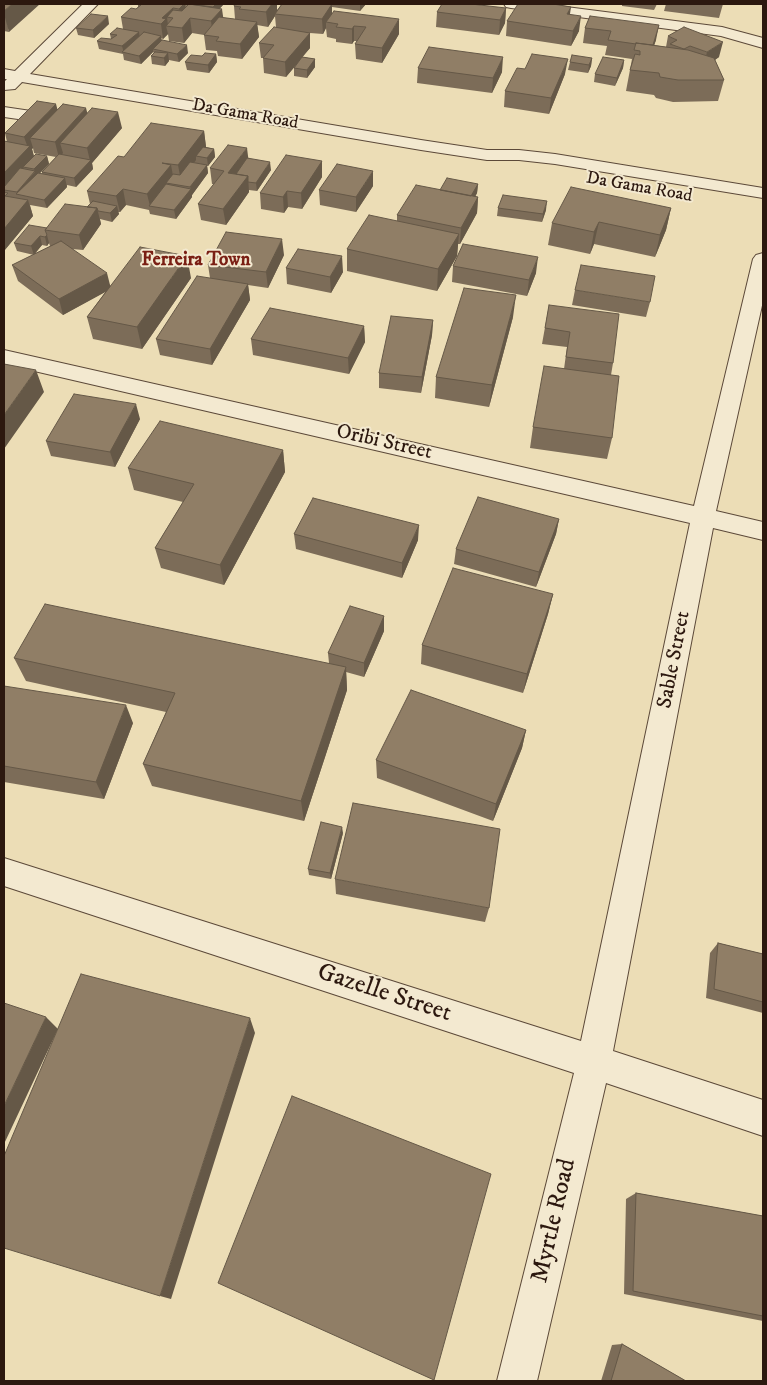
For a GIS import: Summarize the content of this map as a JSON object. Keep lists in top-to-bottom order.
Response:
{
  "streets": {
    "street": [
      "Da Gama Road",
      "Oribi Street",
      "Sable Street",
      "Gazelle Street",
      "Myrtle Road"
    ]
  },
  "crossings": [
    ["Oribi Street", "Sable Street"],
    ["Sable Street", "Gazelle Street"],
    ["Sable Street", "Myrtle Road"],
    ["Gazelle Street", "Myrtle Road"]
  ],
  "districts": ["Ferreira Town"]
}
